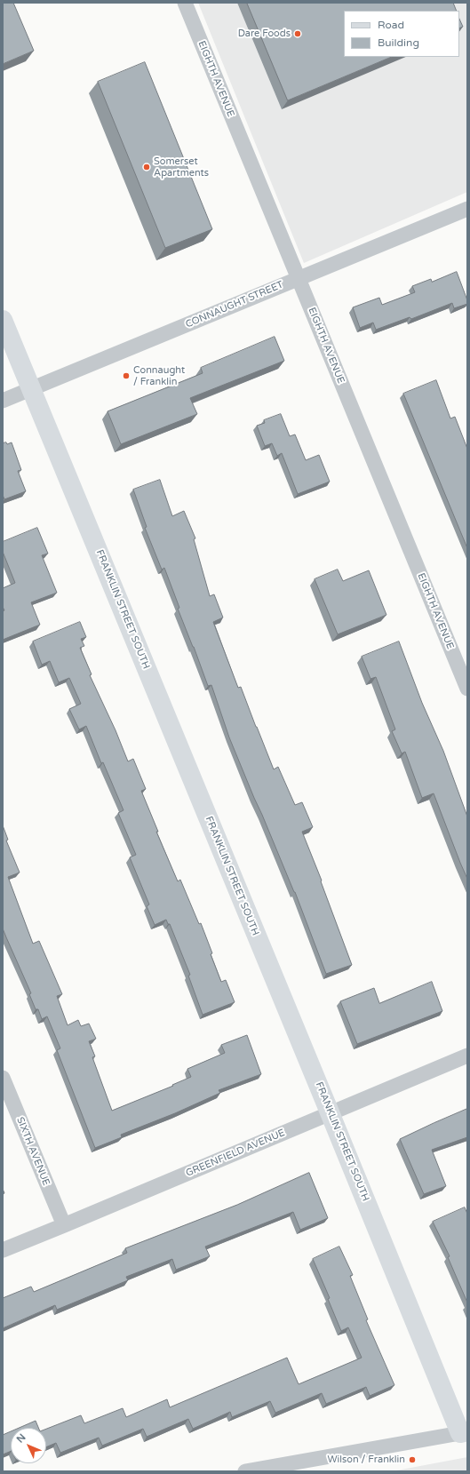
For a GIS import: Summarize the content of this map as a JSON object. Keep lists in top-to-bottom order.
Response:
{
  "streets": {
    "street": [
      "EIGHTH AVENUE",
      "CONNAUGHT STREET",
      "FRANKLIN STREET SOUTH",
      "SIXTH AVENUE",
      "GREENFIELD AVENUE"
    ]
  },
  "crossings": [
    ["EIGHTH AVENUE", "CONNAUGHT STREET"],
    ["CONNAUGHT STREET", "FRANKLIN STREET SOUTH"],
    ["FRANKLIN STREET SOUTH", "GREENFIELD AVENUE"],
    ["SIXTH AVENUE", "GREENFIELD AVENUE"]
  ],
  "places": [
    "Dare Foods",
    "Somerset Apartments",
    "Connaught / Franklin",
    "Wilson / Franklin"
  ],
  "legend": ["Road", "Building"],
  "north": "top left"
}
